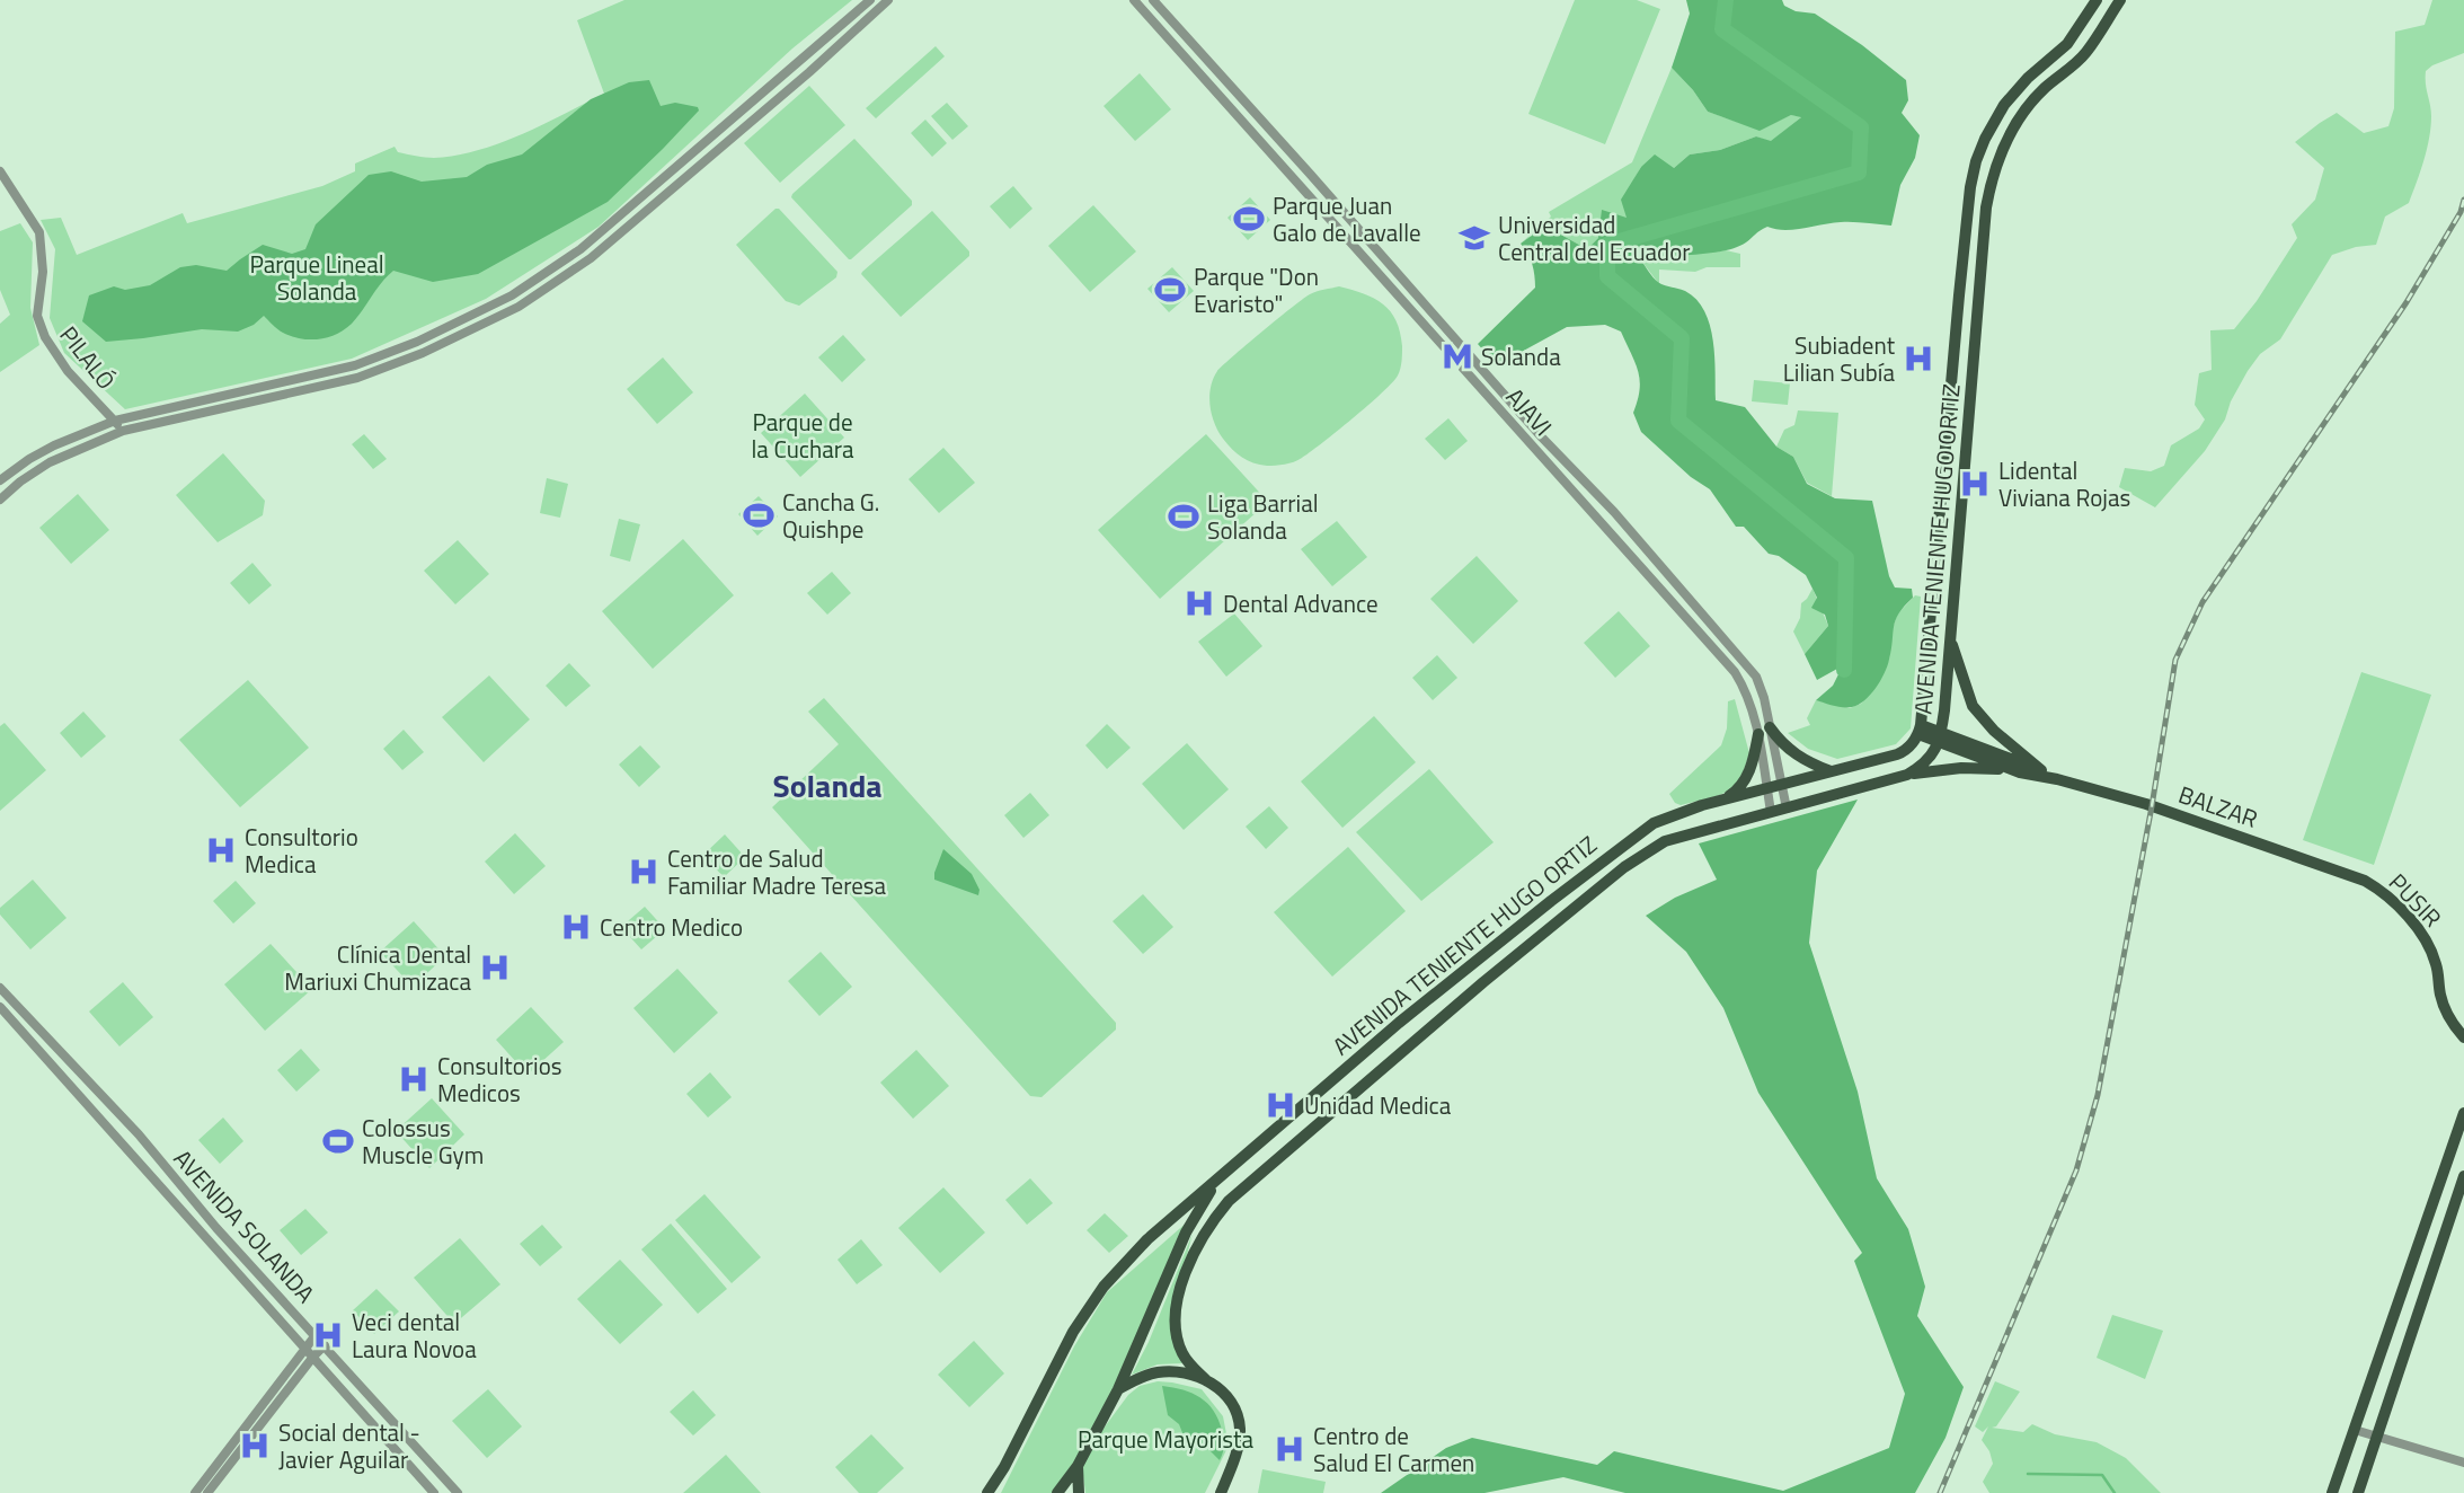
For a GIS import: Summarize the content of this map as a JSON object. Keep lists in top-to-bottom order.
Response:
{
  "streets": {
    "main road": ["AVENIDA TENIENTE HUGO ORTIZ", "BALZAR", "PUSIR"],
    "street": ["PILALÓ", "AJAVI", "AVENIDA SOLANDA"]
  },
  "crossings": [
    ["AJAVI", "AVENIDA TENIENTE HUGO ORTIZ"],
    ["AVENIDA TENIENTE HUGO ORTIZ", "BALZAR"],
    ["BALZAR", "PUSIR"]
  ],
  "districts": ["Solanda"],
  "parks": ["Parque Lineal Solanda", "Parque de la Cuchara", "Parque Mayorista"],
  "places": {
    "sports": [
      "Parque Juan Galo de Lavalle",
      "Parque \"Don Evaristo\"",
      "Cancha G. Quishpe",
      "Liga Barrial Solanda",
      "Colossus Muscle Gym"
    ],
    "school or university": ["Universidad Central del Ecuador"],
    "metro station": ["Solanda"],
    "hospital": [
      "Subiadent Lilian Subía",
      "Lidental Viviana Rojas",
      "Dental Advance",
      "Consultorio Medica",
      "Centro de Salud Familiar Madre Teresa",
      "Centro Medico",
      "Clínica Dental Mariuxi Chumizaca",
      "Consultorios Medicos",
      "Unidad Medica",
      "Veci dental Laura Novoa",
      "Social dental - Javier Aguilar",
      "Centro de Salud El Carmen"
    ]
  }
}
